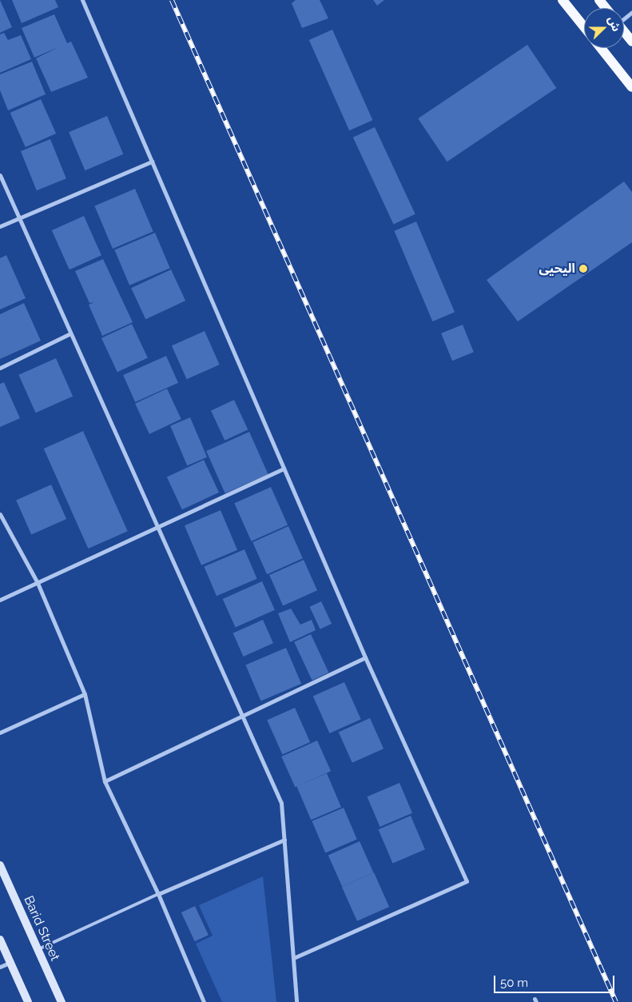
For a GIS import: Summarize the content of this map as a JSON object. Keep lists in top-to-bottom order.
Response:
{
  "streets": {
    "main road": ["Barid Street"]
  },
  "places": ["اليحيى"],
  "scale_bar": "50 m",
  "north": "right"
}
